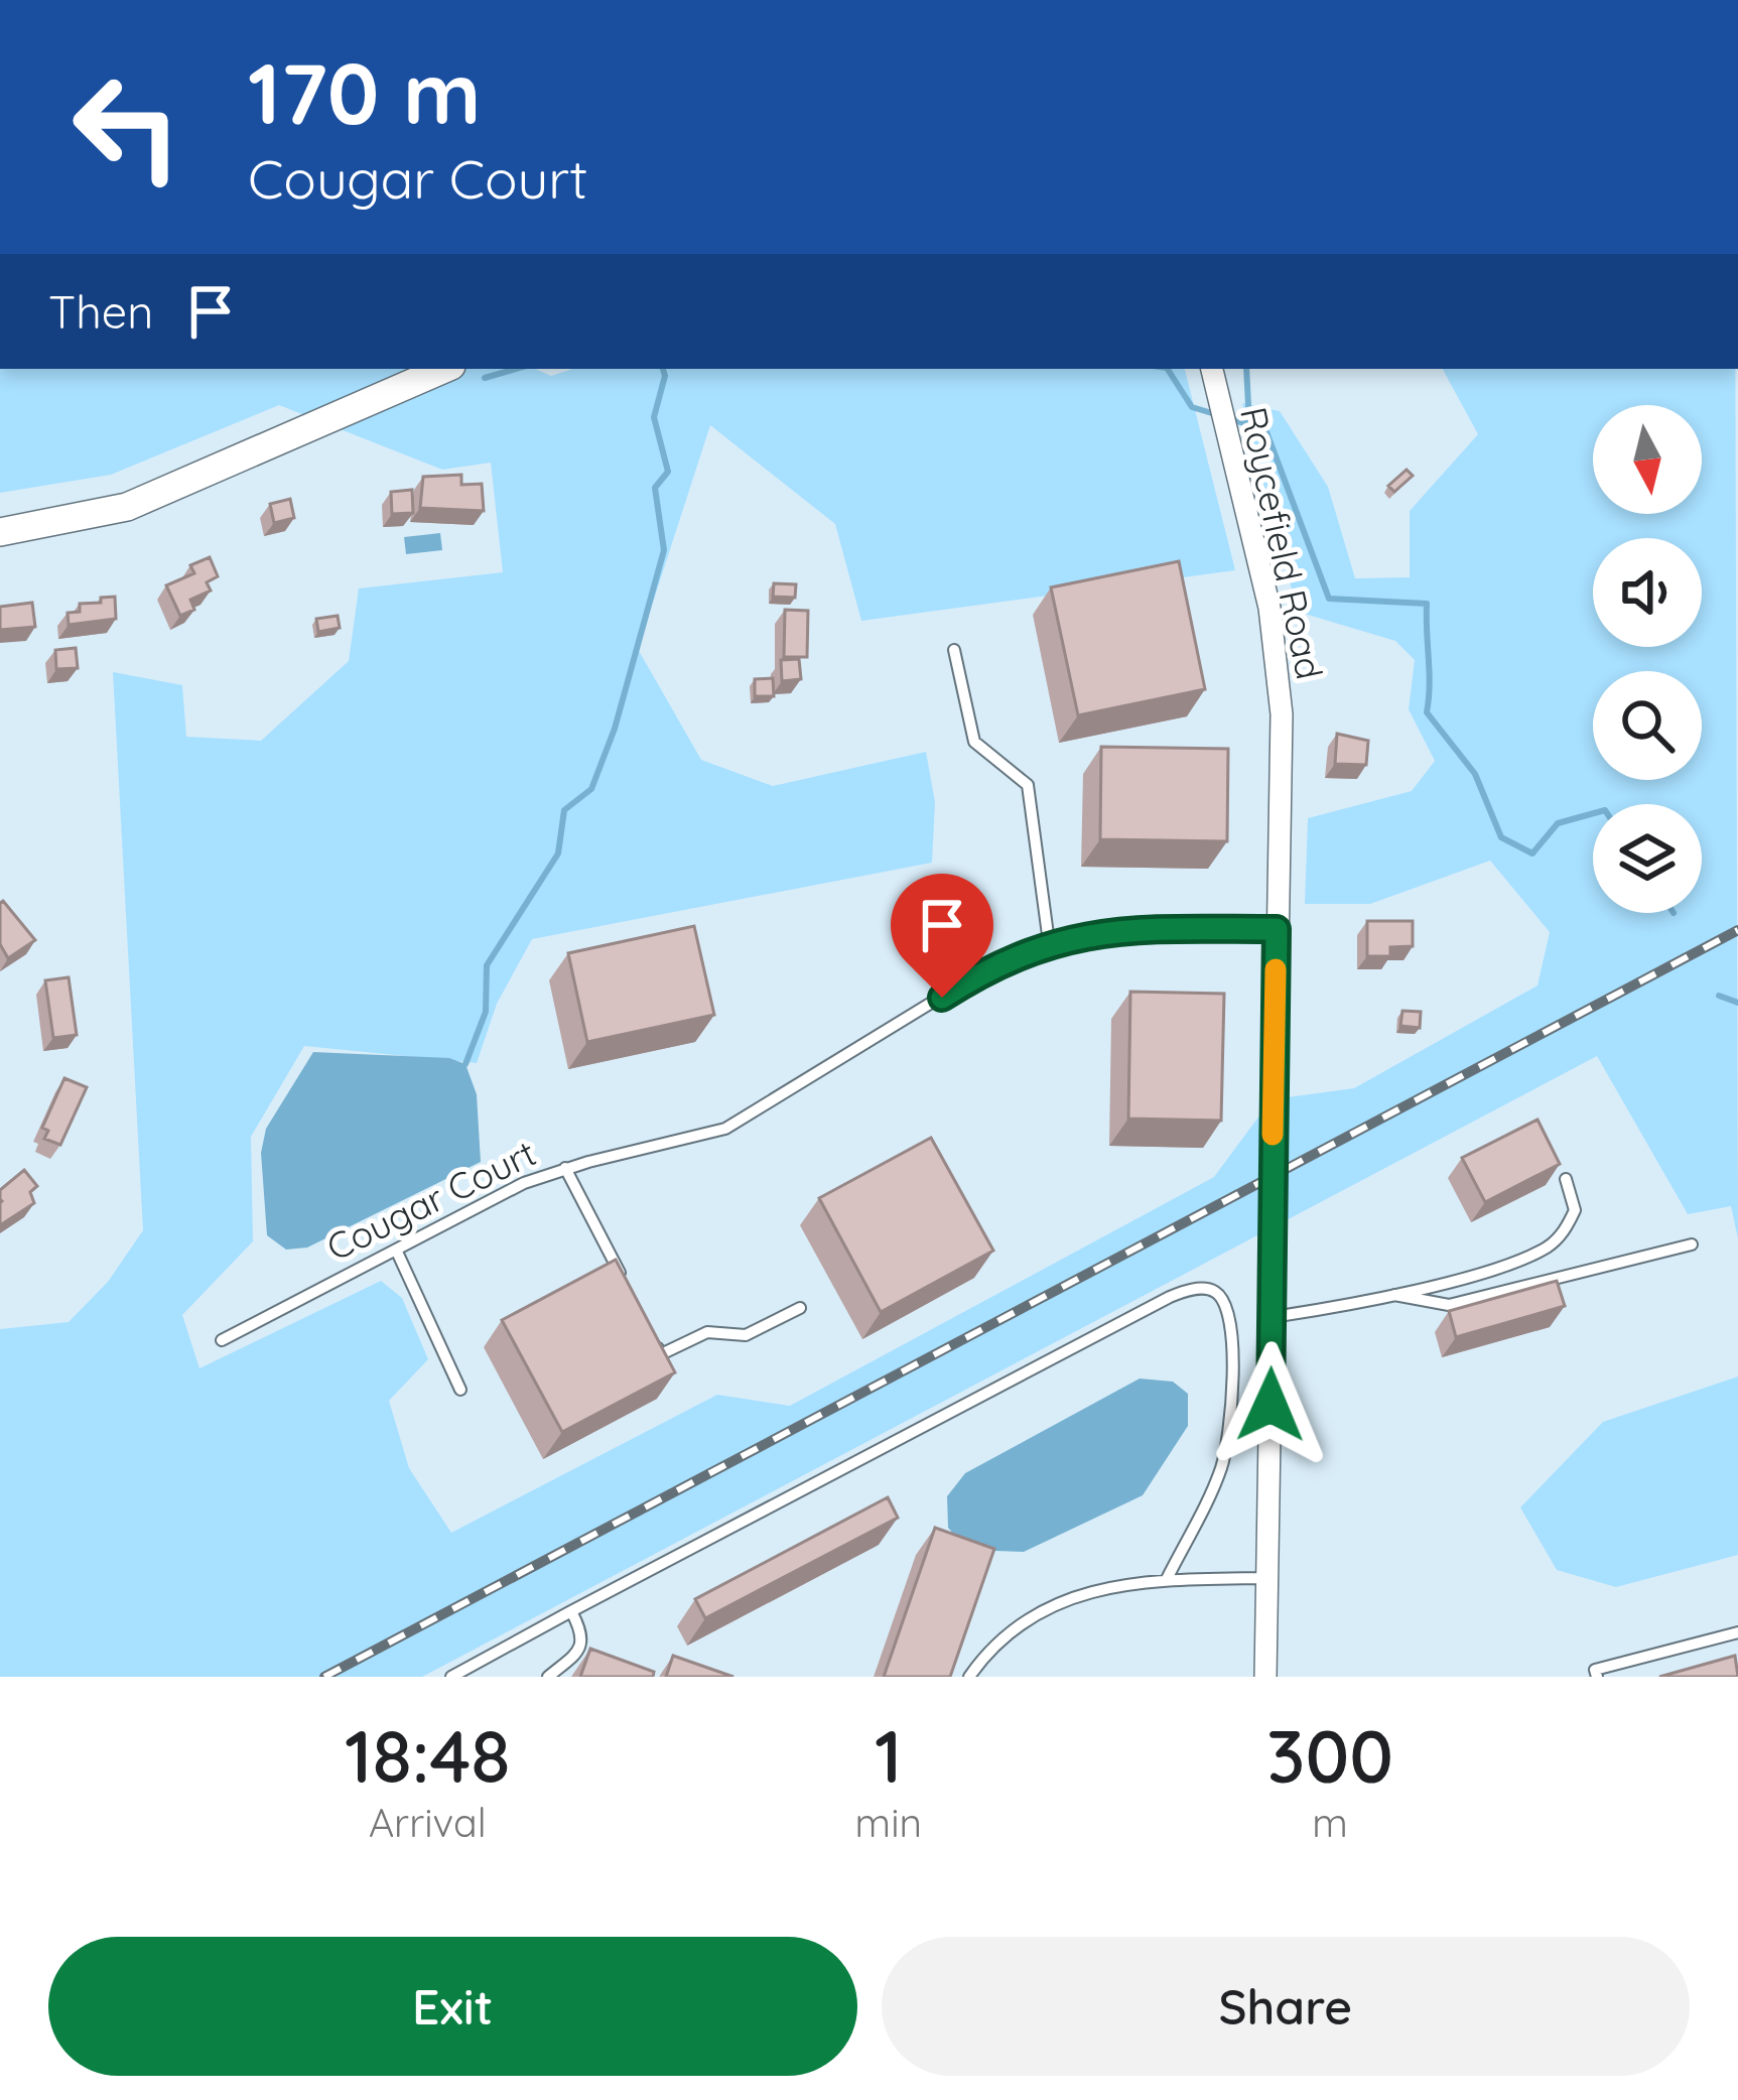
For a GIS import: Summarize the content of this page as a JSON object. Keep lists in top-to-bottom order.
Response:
{
  "streets": {
    "street": ["Roycefield Road"],
    "lane": ["Cougar Court"]
  },
  "crossings": [
    ["Roycefield Road", "Cougar Court"]
  ],
  "north": "bottom",
  "page": {
    "turn": ["170 m", "Cougar Court"],
    "then": "Then",
    "eta": [
      "18:48",
      "Arrival",
      "1",
      "min",
      "300",
      "m"
    ],
    "buttons": ["Exit", "Share"]
  }
}
